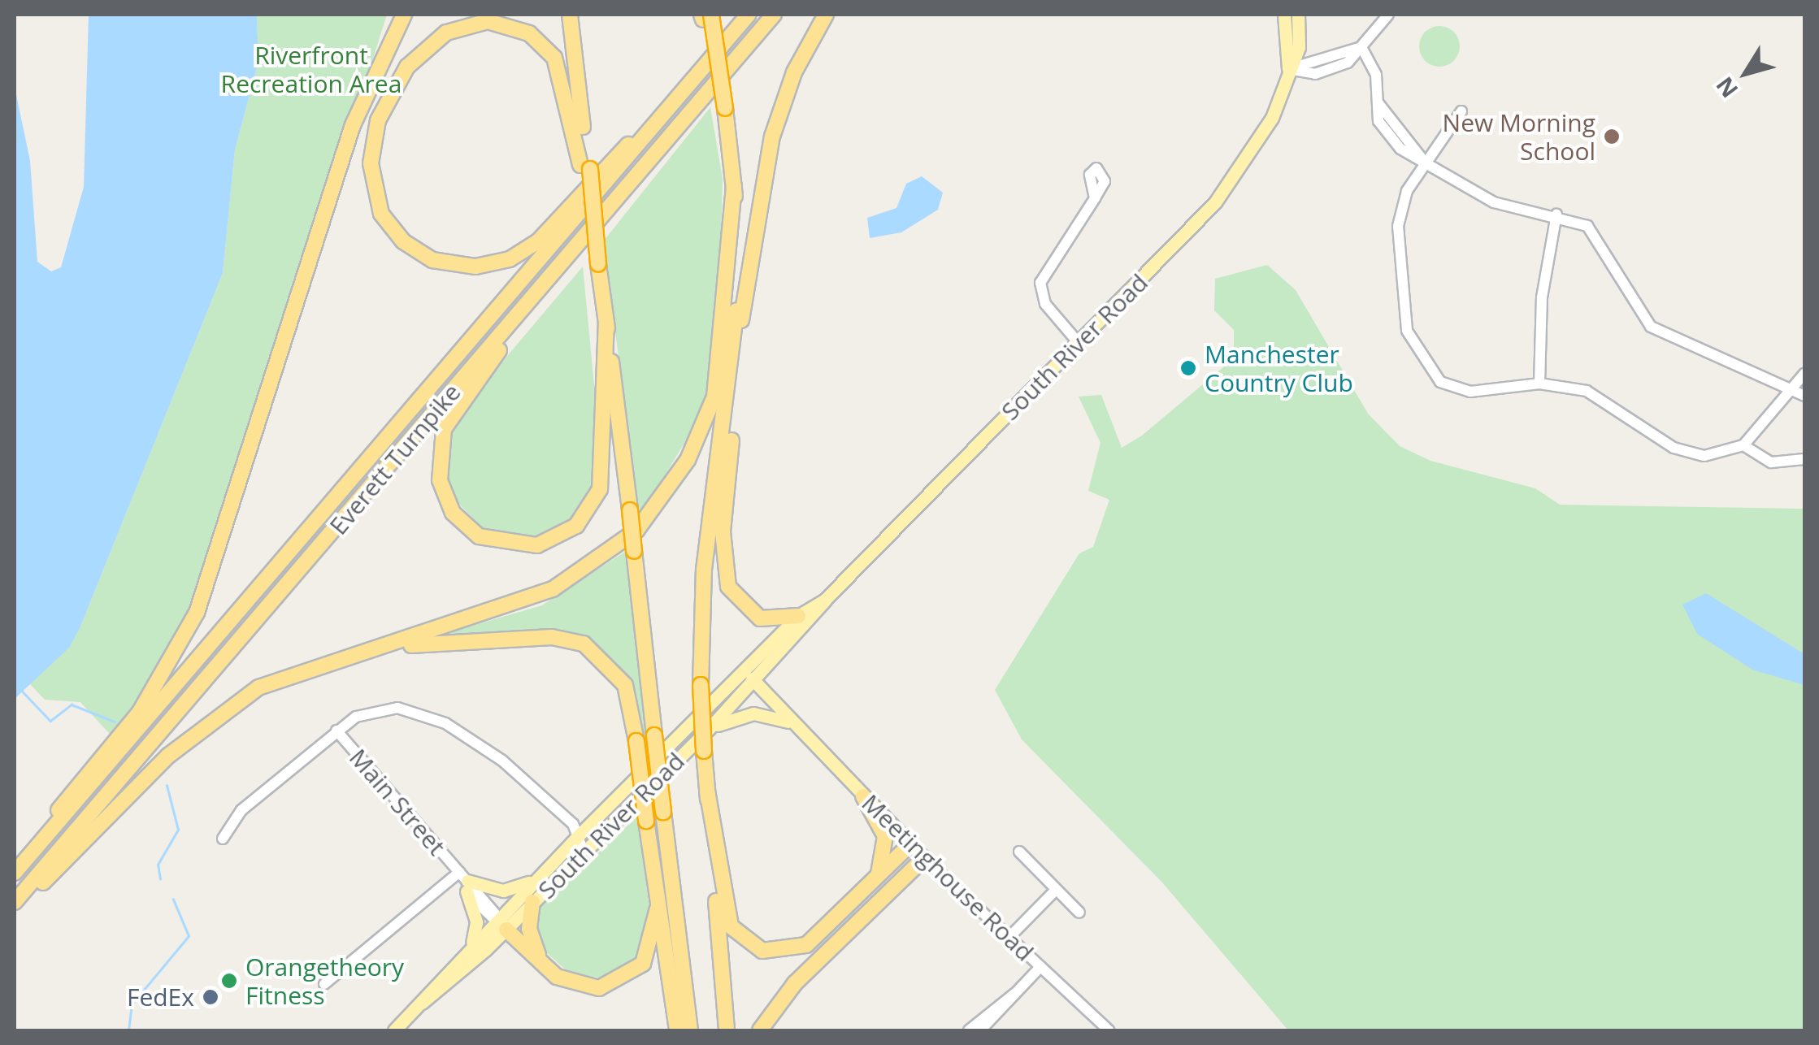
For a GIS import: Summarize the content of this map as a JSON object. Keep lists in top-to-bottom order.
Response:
{
  "streets": {
    "highway": ["Everett Turnpike"],
    "main road": ["South River Road", "Meetinghouse Road"],
    "street": ["Main Street"]
  },
  "crossings": [
    ["South River Road", "Main Street"],
    ["South River Road", "Meetinghouse Road"]
  ],
  "parks": ["Riverfront Recreation Area"],
  "places": [
    "New Morning School",
    "Manchester Country Club",
    "Orangetheory Fitness",
    "FedEx"
  ],
  "north": "bottom left"
}
